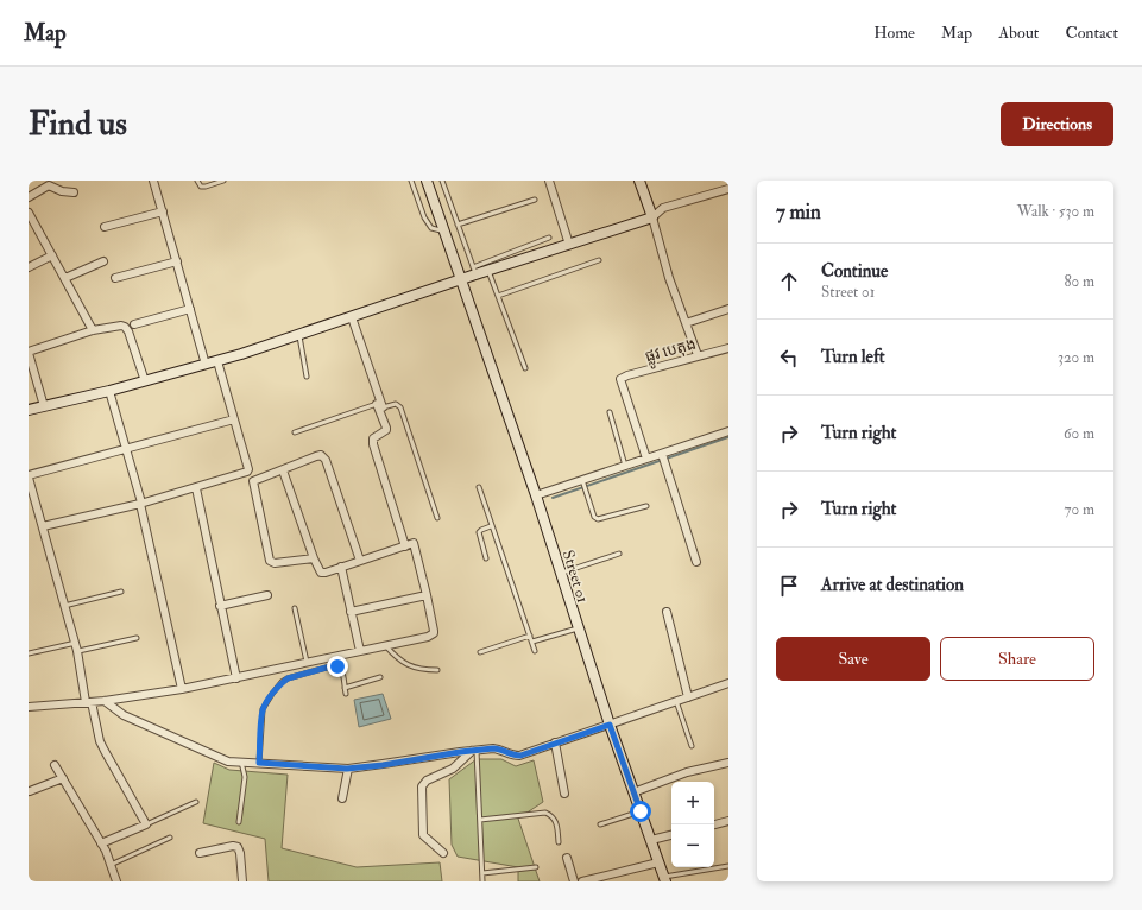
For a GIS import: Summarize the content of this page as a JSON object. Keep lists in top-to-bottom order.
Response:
{
  "streets": {
    "street": ["ផ្លូវ បេតុង", "Street 01"]
  },
  "page": {
    "header": "Map",
    "nav": [
      "Home",
      "Map",
      "About",
      "Contact"
    ],
    "buttons": [
      "Directions",
      ["Save", "Share"]
    ],
    "title": "Find us",
    "heading": ["7 min", "Walk · 530 m"],
    "list": [
      ["Continue", "Street 01", "80 m"],
      ["Turn left", "320 m"],
      ["Turn right", "60 m"],
      ["Turn right", "70 m"],
      "Arrive at destination"
    ],
    "map_buttons": ["+", "−"]
  }
}
